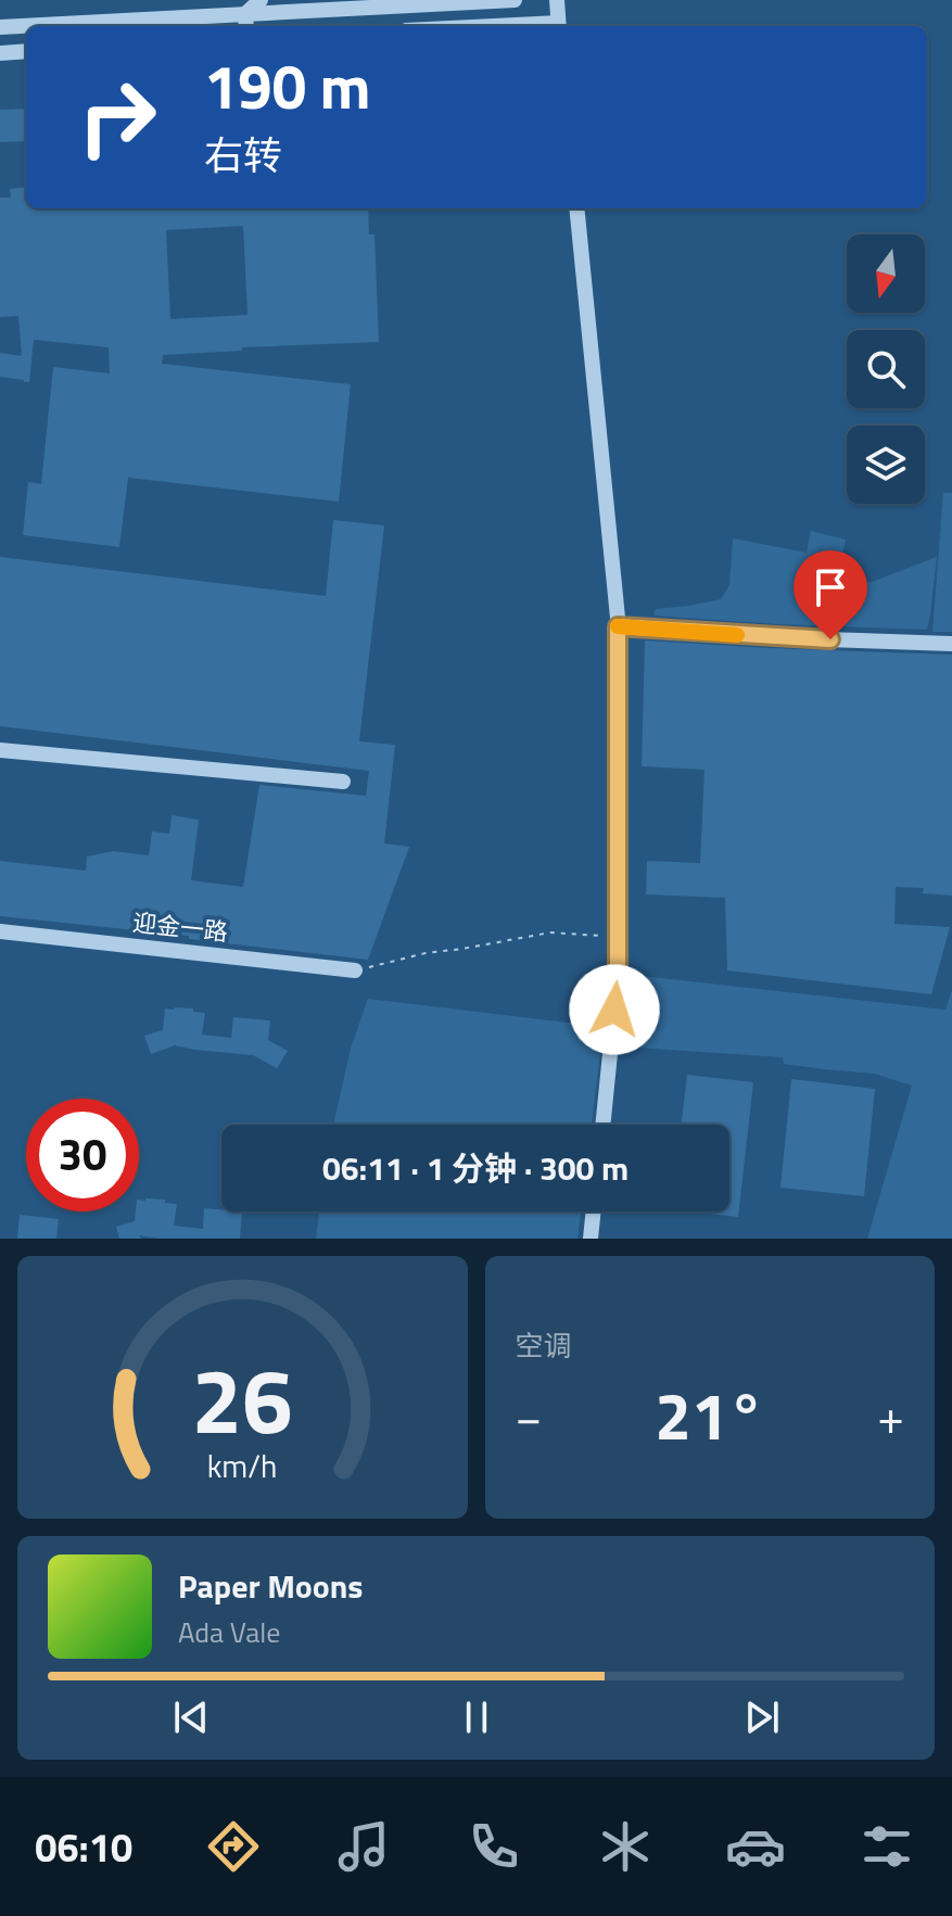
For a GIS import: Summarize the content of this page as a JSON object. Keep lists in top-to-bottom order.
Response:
{
  "streets": {
    "street": ["迎金一路"]
  },
  "north": "bottom",
  "page": {
    "turn": ["190 m", "右转"],
    "limit": "30",
    "trip": "06:11 · 1 分钟 · 300 m",
    "tile": "空调",
    "heat": ["−", "21°", "+"],
    "song": ["Paper Moons", "Ada Vale"],
    "tabs": "06:10",
    "gauge": ["26", "km/h"]
  }
}
